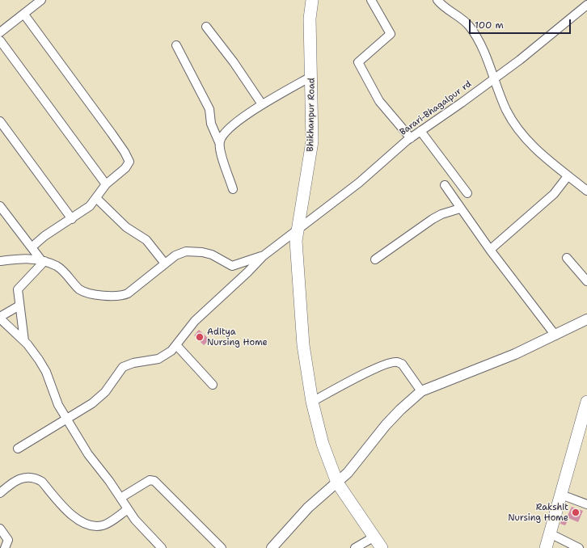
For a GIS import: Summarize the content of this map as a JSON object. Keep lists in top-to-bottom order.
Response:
{
  "streets": {
    "main road": ["Bhikhanpur Road"],
    "street": ["Barari-Bhagalpur rd"]
  },
  "crossings": [
    ["Barari-Bhagalpur rd", "Bhikhanpur Road"]
  ],
  "places": ["Aditya Nursing Home", "Rakshit Nursing Home"],
  "scale_bar": "100 m"
}
